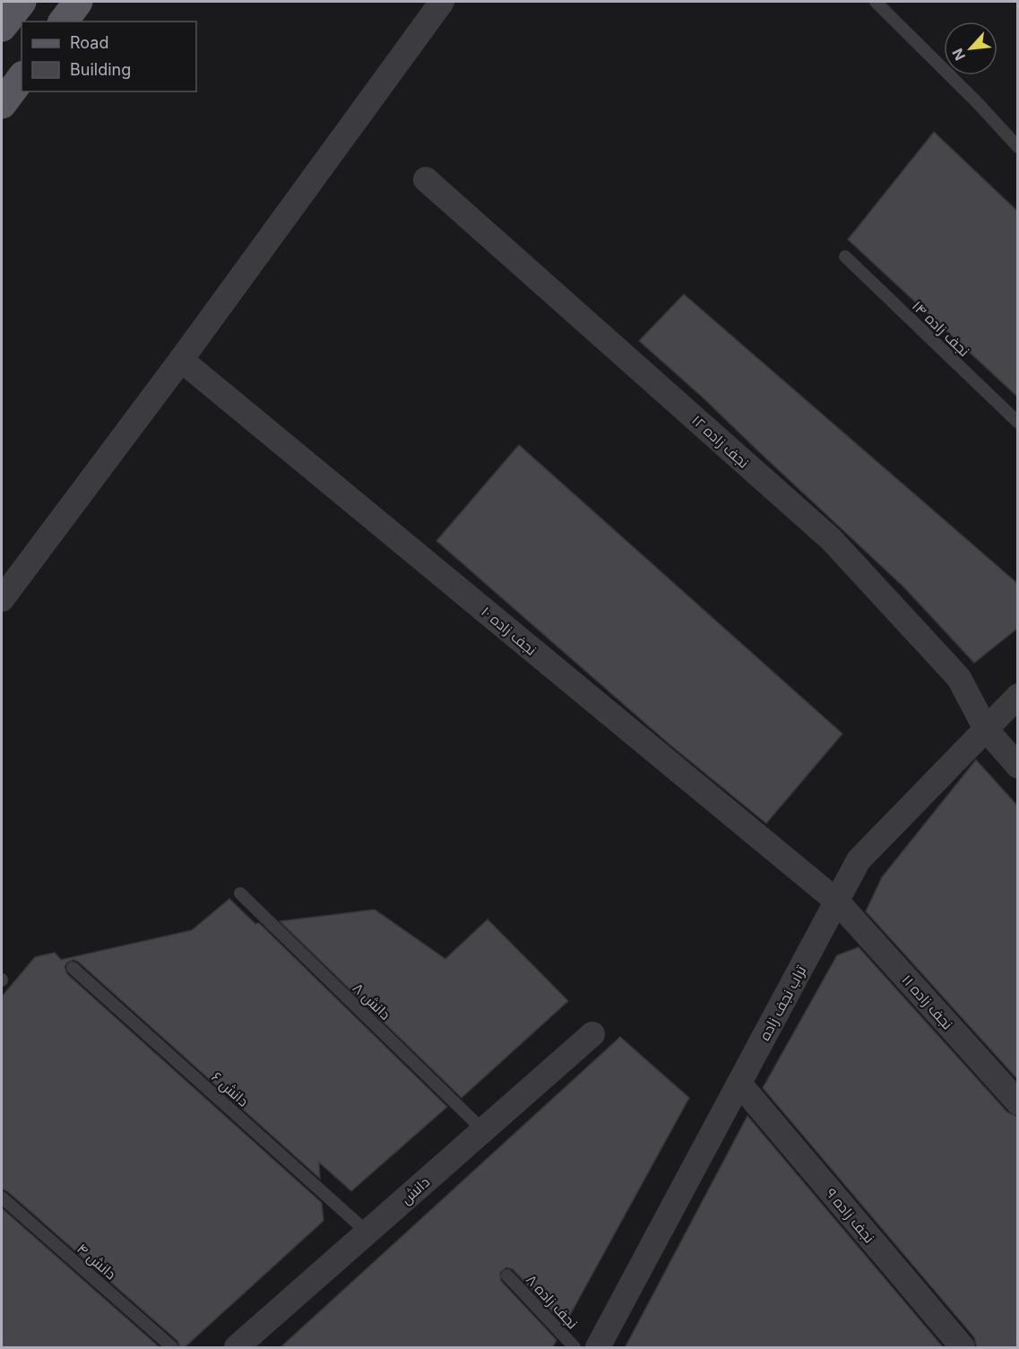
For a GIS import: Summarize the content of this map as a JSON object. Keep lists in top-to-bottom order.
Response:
{
  "streets": {
    "street": [
      "نجف زاده ۱۲",
      "نجف زاده ۱۰",
      "نجف زاده ۱۱",
      "تراب نجف زاده",
      "دانش",
      "نجف زاده ۹"
    ],
    "lane": [
      "نجف زاده ۱۴",
      "دانش ۸",
      "دانش ۶",
      "دانش ۴",
      "نجف زاده ۸"
    ]
  },
  "crossings": [
    ["نجف زاده ۱۲", "تراب نجف زاده"],
    ["نجف زاده ۱۰", "نجف زاده ۱۱"],
    ["نجف زاده ۱۰", "تراب نجف زاده"],
    ["دانش ۸", "دانش"],
    ["نجف زاده ۱۱", "تراب نجف زاده"],
    ["تراب نجف زاده", "نجف زاده ۹"],
    ["دانش ۶", "دانش"]
  ],
  "legend": ["Road", "Building"],
  "north": "bottom left"
}
